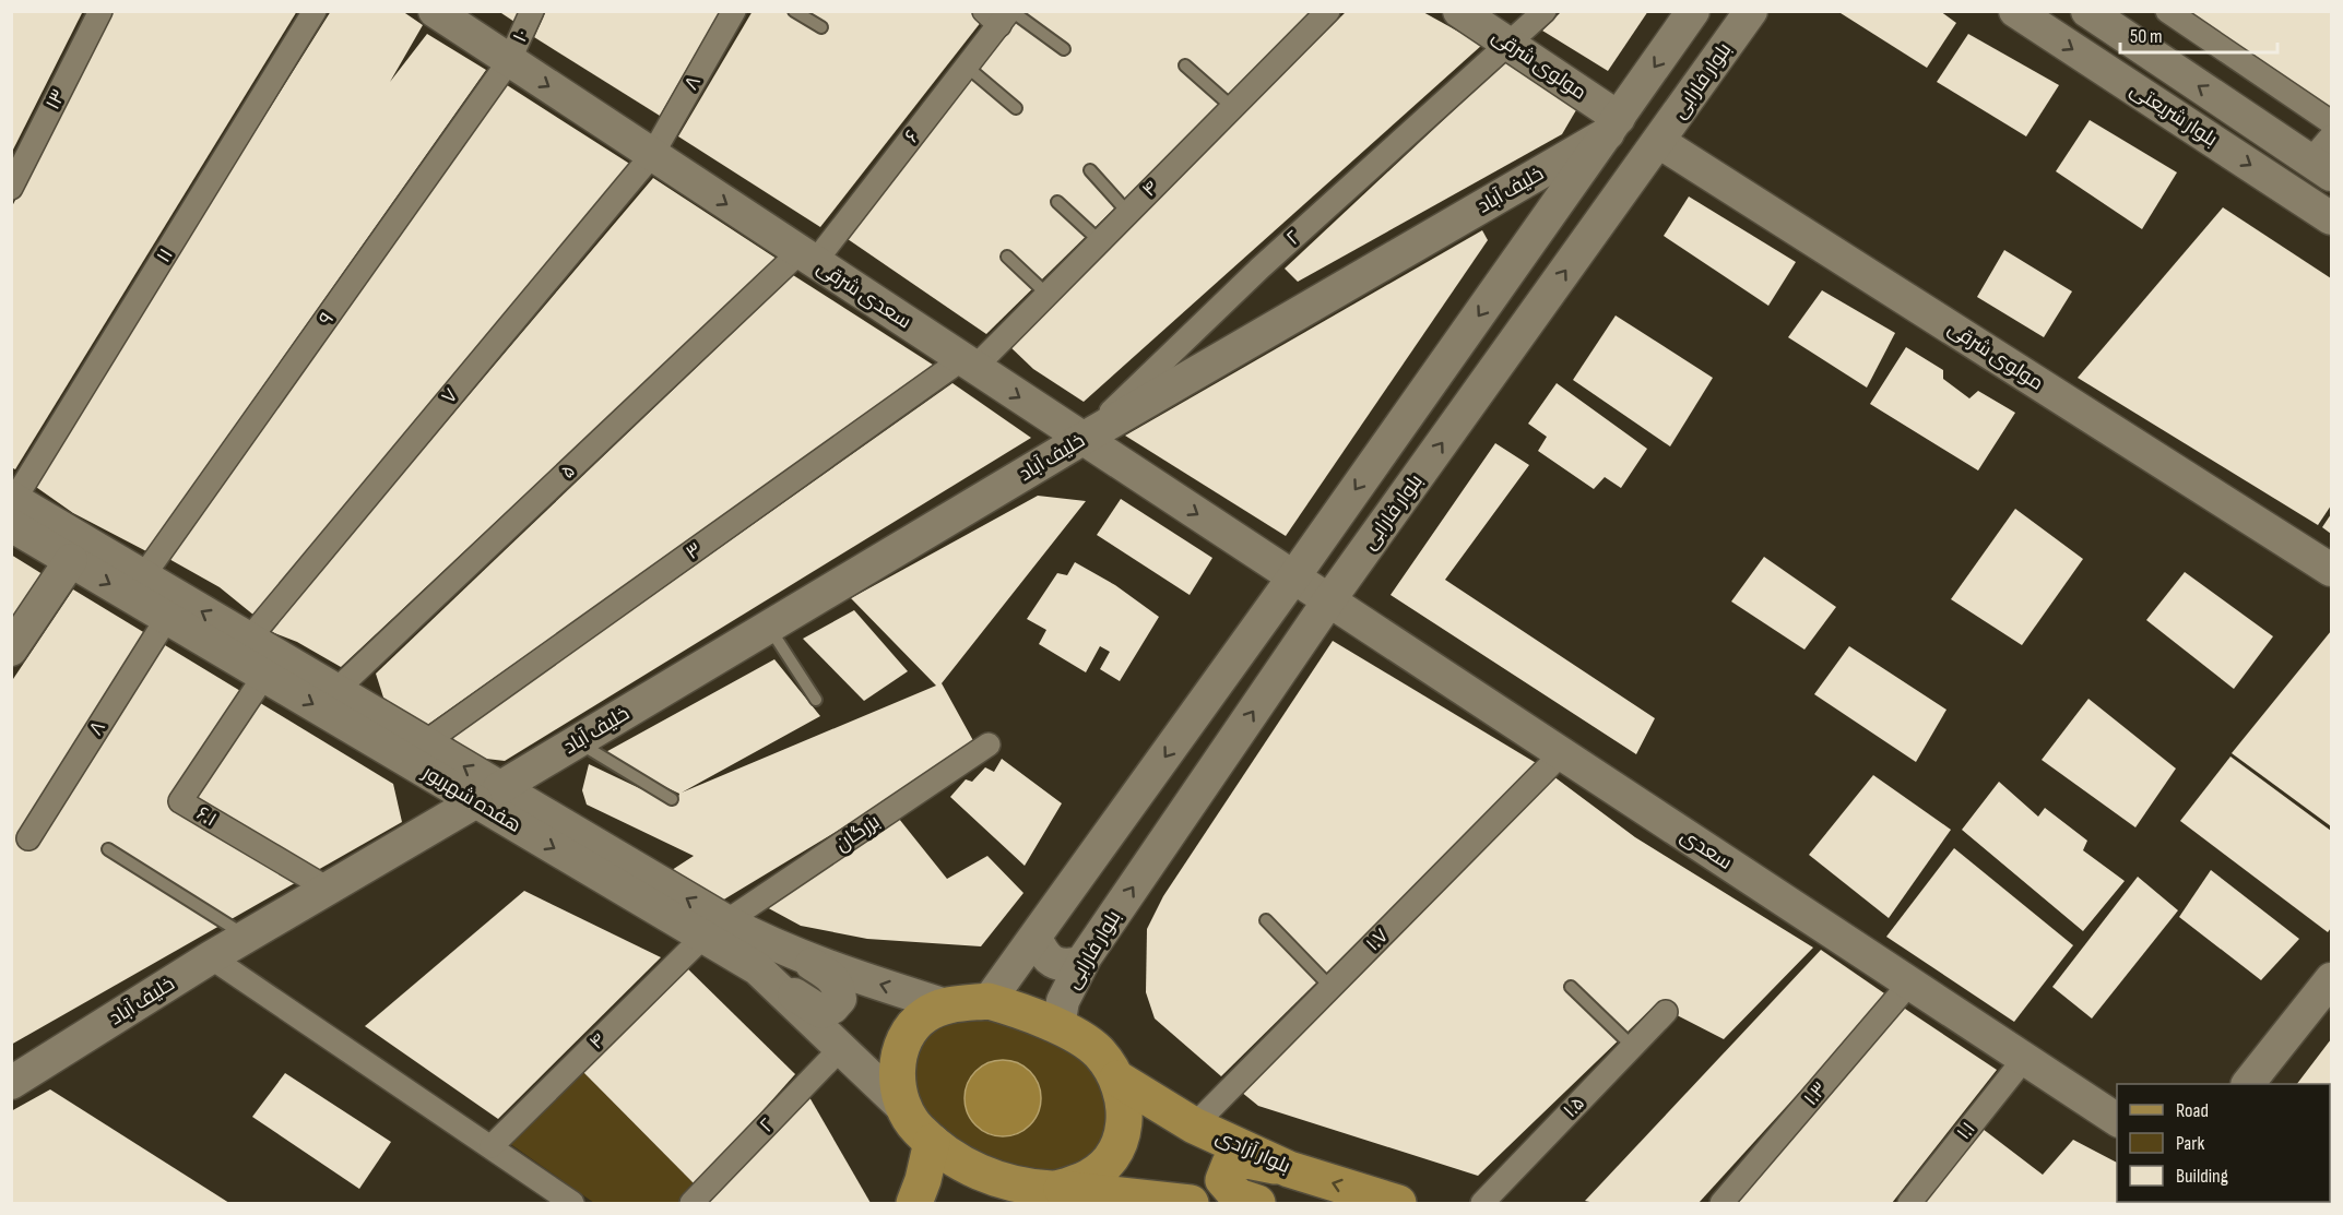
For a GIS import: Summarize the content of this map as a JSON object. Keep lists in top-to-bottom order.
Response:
{
  "streets": {
    "main road": [
      "مولوی شرقی",
      "بلوار فارابی",
      "بلوار شریعتی",
      "خلیف آباد",
      "سعدی شرقی",
      "هفده شهریور",
      "سعدی",
      "بلوار آزادی"
    ],
    "street": [
      "۱۰",
      "۸",
      "۱۳",
      "۶",
      "۴",
      "۲",
      "۱۱",
      "۹",
      "۷",
      "۵",
      "۳",
      "۶.۱",
      "بزرگان",
      "۱.۷",
      "۱.۳",
      "۱.۵",
      "۱.۱"
    ]
  },
  "crossings": [
    ["۱۰", "سعدی شرقی"],
    ["۱۰", "۹"],
    ["مولوی شرقی", "بلوار فارابی"],
    ["مولوی شرقی", "خلیف آباد"],
    ["مولوی شرقی", "۲"],
    ["بلوار فارابی", "هفده شهریور"],
    ["بلوار فارابی", "سعدی"],
    ["بلوار فارابی", "بلوار آزادی"],
    ["۸", "سعدی شرقی"],
    ["۸", "۷"],
    ["۸", "هفده شهریور"],
    ["۶", "سعدی شرقی"],
    ["۶", "۵"],
    ["۴", "سعدی شرقی"],
    ["۴", "۳"],
    ["۴", "هفده شهریور"],
    ["۴", "بزرگان"],
    ["خلیف آباد", "۲"],
    ["خلیف آباد", "سعدی شرقی"],
    ["خلیف آباد", "هفده شهریور"],
    ["خلیف آباد", "۶.۱"],
    ["۲", "سعدی شرقی"],
    ["۲", "هفده شهریور"],
    ["۱۱", "هفده شهریور"],
    ["سعدی شرقی", "۹"],
    ["سعدی شرقی", "۷"],
    ["سعدی شرقی", "۵"],
    ["سعدی شرقی", "۳"],
    ["سعدی شرقی", "سعدی"],
    ["۹", "هفده شهریور"],
    ["۷", "هفده شهریور"],
    ["۵", "هفده شهریور"],
    ["۳", "هفده شهریور"],
    ["هفده شهریور", "۶.۱"],
    ["هفده شهریور", "بزرگان"],
    ["هفده شهریور", "بلوار آزادی"],
    ["سعدی", "۱.۷"],
    ["سعدی", "۱.۳"],
    ["سعدی", "۱.۱"],
    ["۱.۷", "بلوار آزادی"]
  ],
  "one_way": ["سعدی شرقی", "بلوار آزادی"],
  "legend": ["Road", "Park", "Building"],
  "scale_bar": "50 m"
}
